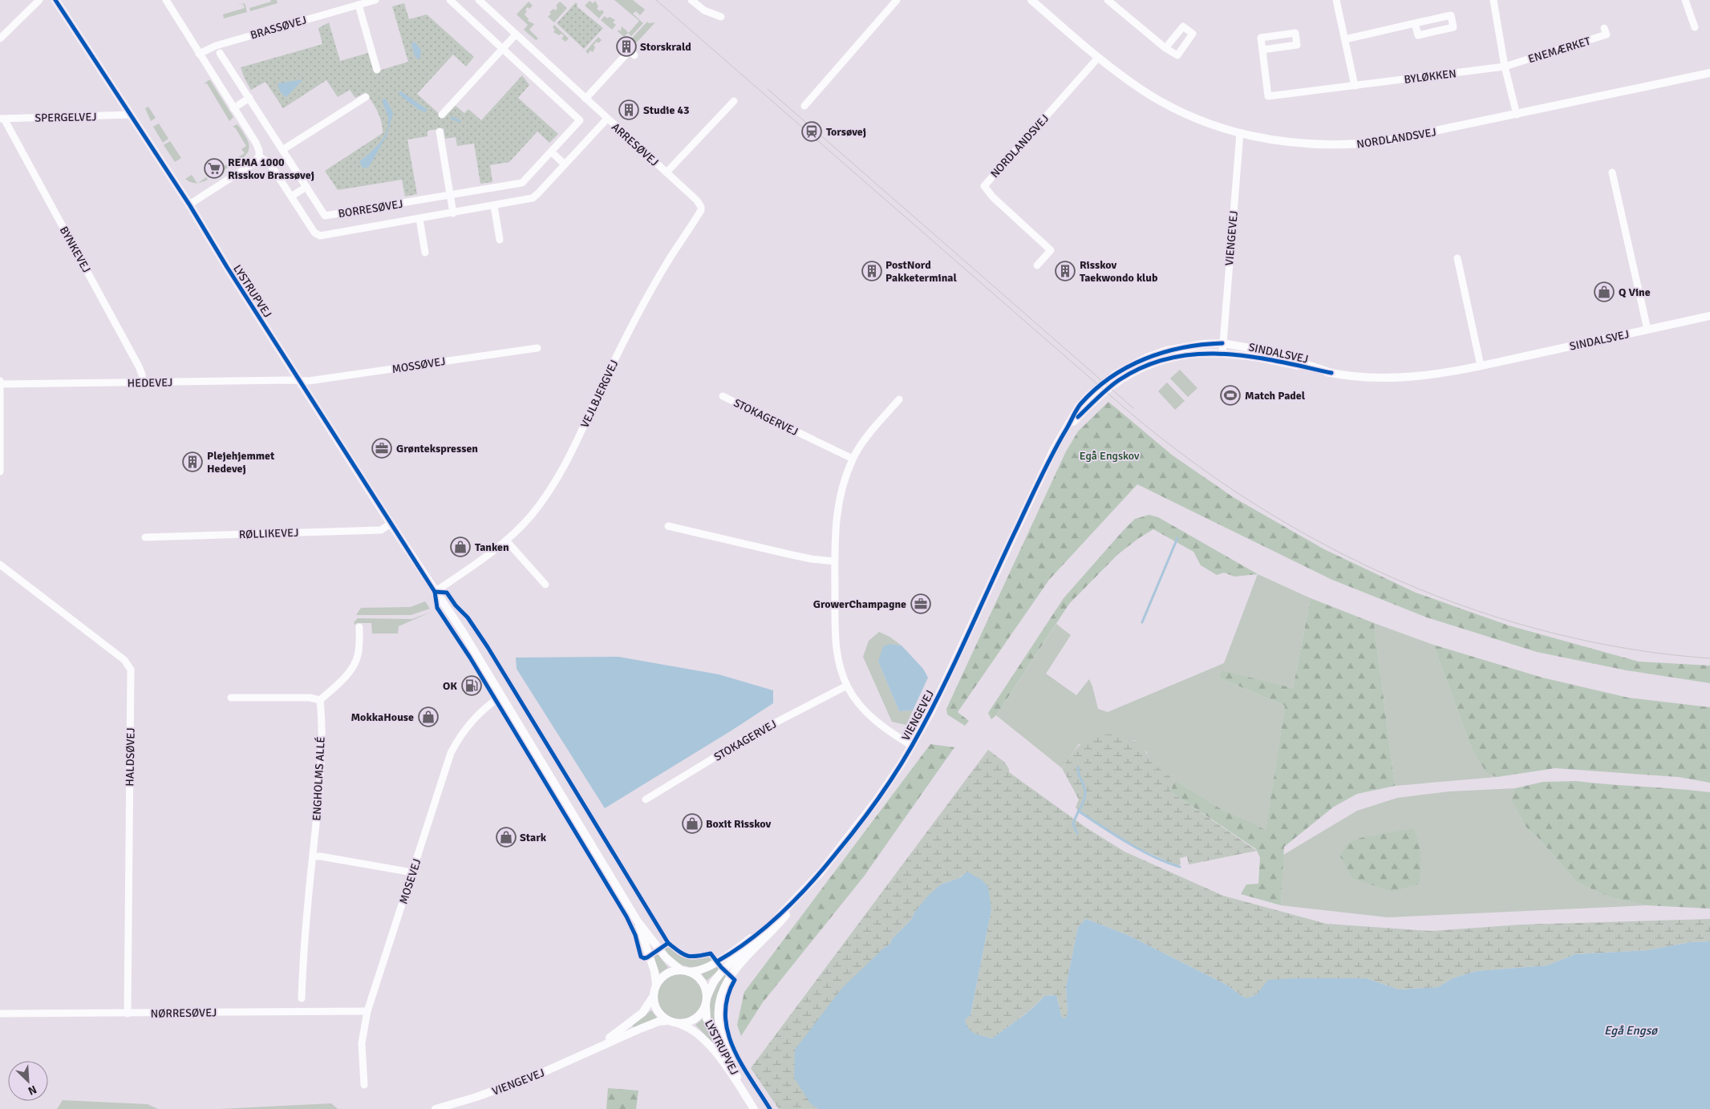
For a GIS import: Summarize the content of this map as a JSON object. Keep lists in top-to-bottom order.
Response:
{
  "streets": {
    "street": [
      "BRASSØVEJ",
      "ENEMÆRKET",
      "BYLØKKEN",
      "SPERGELVEJ",
      "NORDLANDSVEJ",
      "ARRESØVEJ",
      "BORRESØVEJ",
      "VIENGEVEJ",
      "BYNKEVEJ",
      "LYSTRUPVEJ",
      "SINDALSVEJ",
      "MOSSØVEJ",
      "HEDEVEJ",
      "VEJLBJERGVEJ",
      "STOKAGERVEJ",
      "RØLLIKEVEJ",
      "HALDSØVEJ",
      "ENGHOLMS ALLÉ",
      "MOSEVEJ",
      "NØRRESØVEJ"
    ]
  },
  "crossings": [
    ["ENEMÆRKET", "BYLØKKEN"],
    ["SPERGELVEJ", "BYNKEVEJ"],
    ["SPERGELVEJ", "LYSTRUPVEJ"],
    ["NORDLANDSVEJ", "VIENGEVEJ"],
    ["ARRESØVEJ", "BORRESØVEJ"],
    ["ARRESØVEJ", "VEJLBJERGVEJ"],
    ["VIENGEVEJ", "LYSTRUPVEJ"],
    ["VIENGEVEJ", "SINDALSVEJ"],
    ["BYNKEVEJ", "HEDEVEJ"],
    ["LYSTRUPVEJ", "MOSSØVEJ"],
    ["LYSTRUPVEJ", "HEDEVEJ"],
    ["LYSTRUPVEJ", "VEJLBJERGVEJ"],
    ["LYSTRUPVEJ", "RØLLIKEVEJ"],
    ["LYSTRUPVEJ", "MOSEVEJ"],
    ["MOSSØVEJ", "HEDEVEJ"],
    ["HALDSØVEJ", "NØRRESØVEJ"],
    ["MOSEVEJ", "NØRRESØVEJ"]
  ],
  "water": ["Egå Engsø"],
  "parks": ["Egå Engskov"],
  "places": {
    "building": [
      "Storskrald",
      "Studie 43",
      "PostNord Pakketerminal",
      "Risskov Taekwondo klub",
      "Plejehjemmet Hedevej"
    ],
    "station": ["Torsøvej"],
    "supermarket": ["REMA 1000 Risskov Brassøvej"],
    "shop": [
      "Q Vine",
      "Tanken",
      "MokkaHouse",
      "Boxit Risskov",
      "Stark"
    ],
    "sports": ["Match Padel"],
    "office": ["Grøntekspressen", "GrowerChampagne"],
    "fuel station": ["OK"]
  },
  "north": "bottom right"
}
